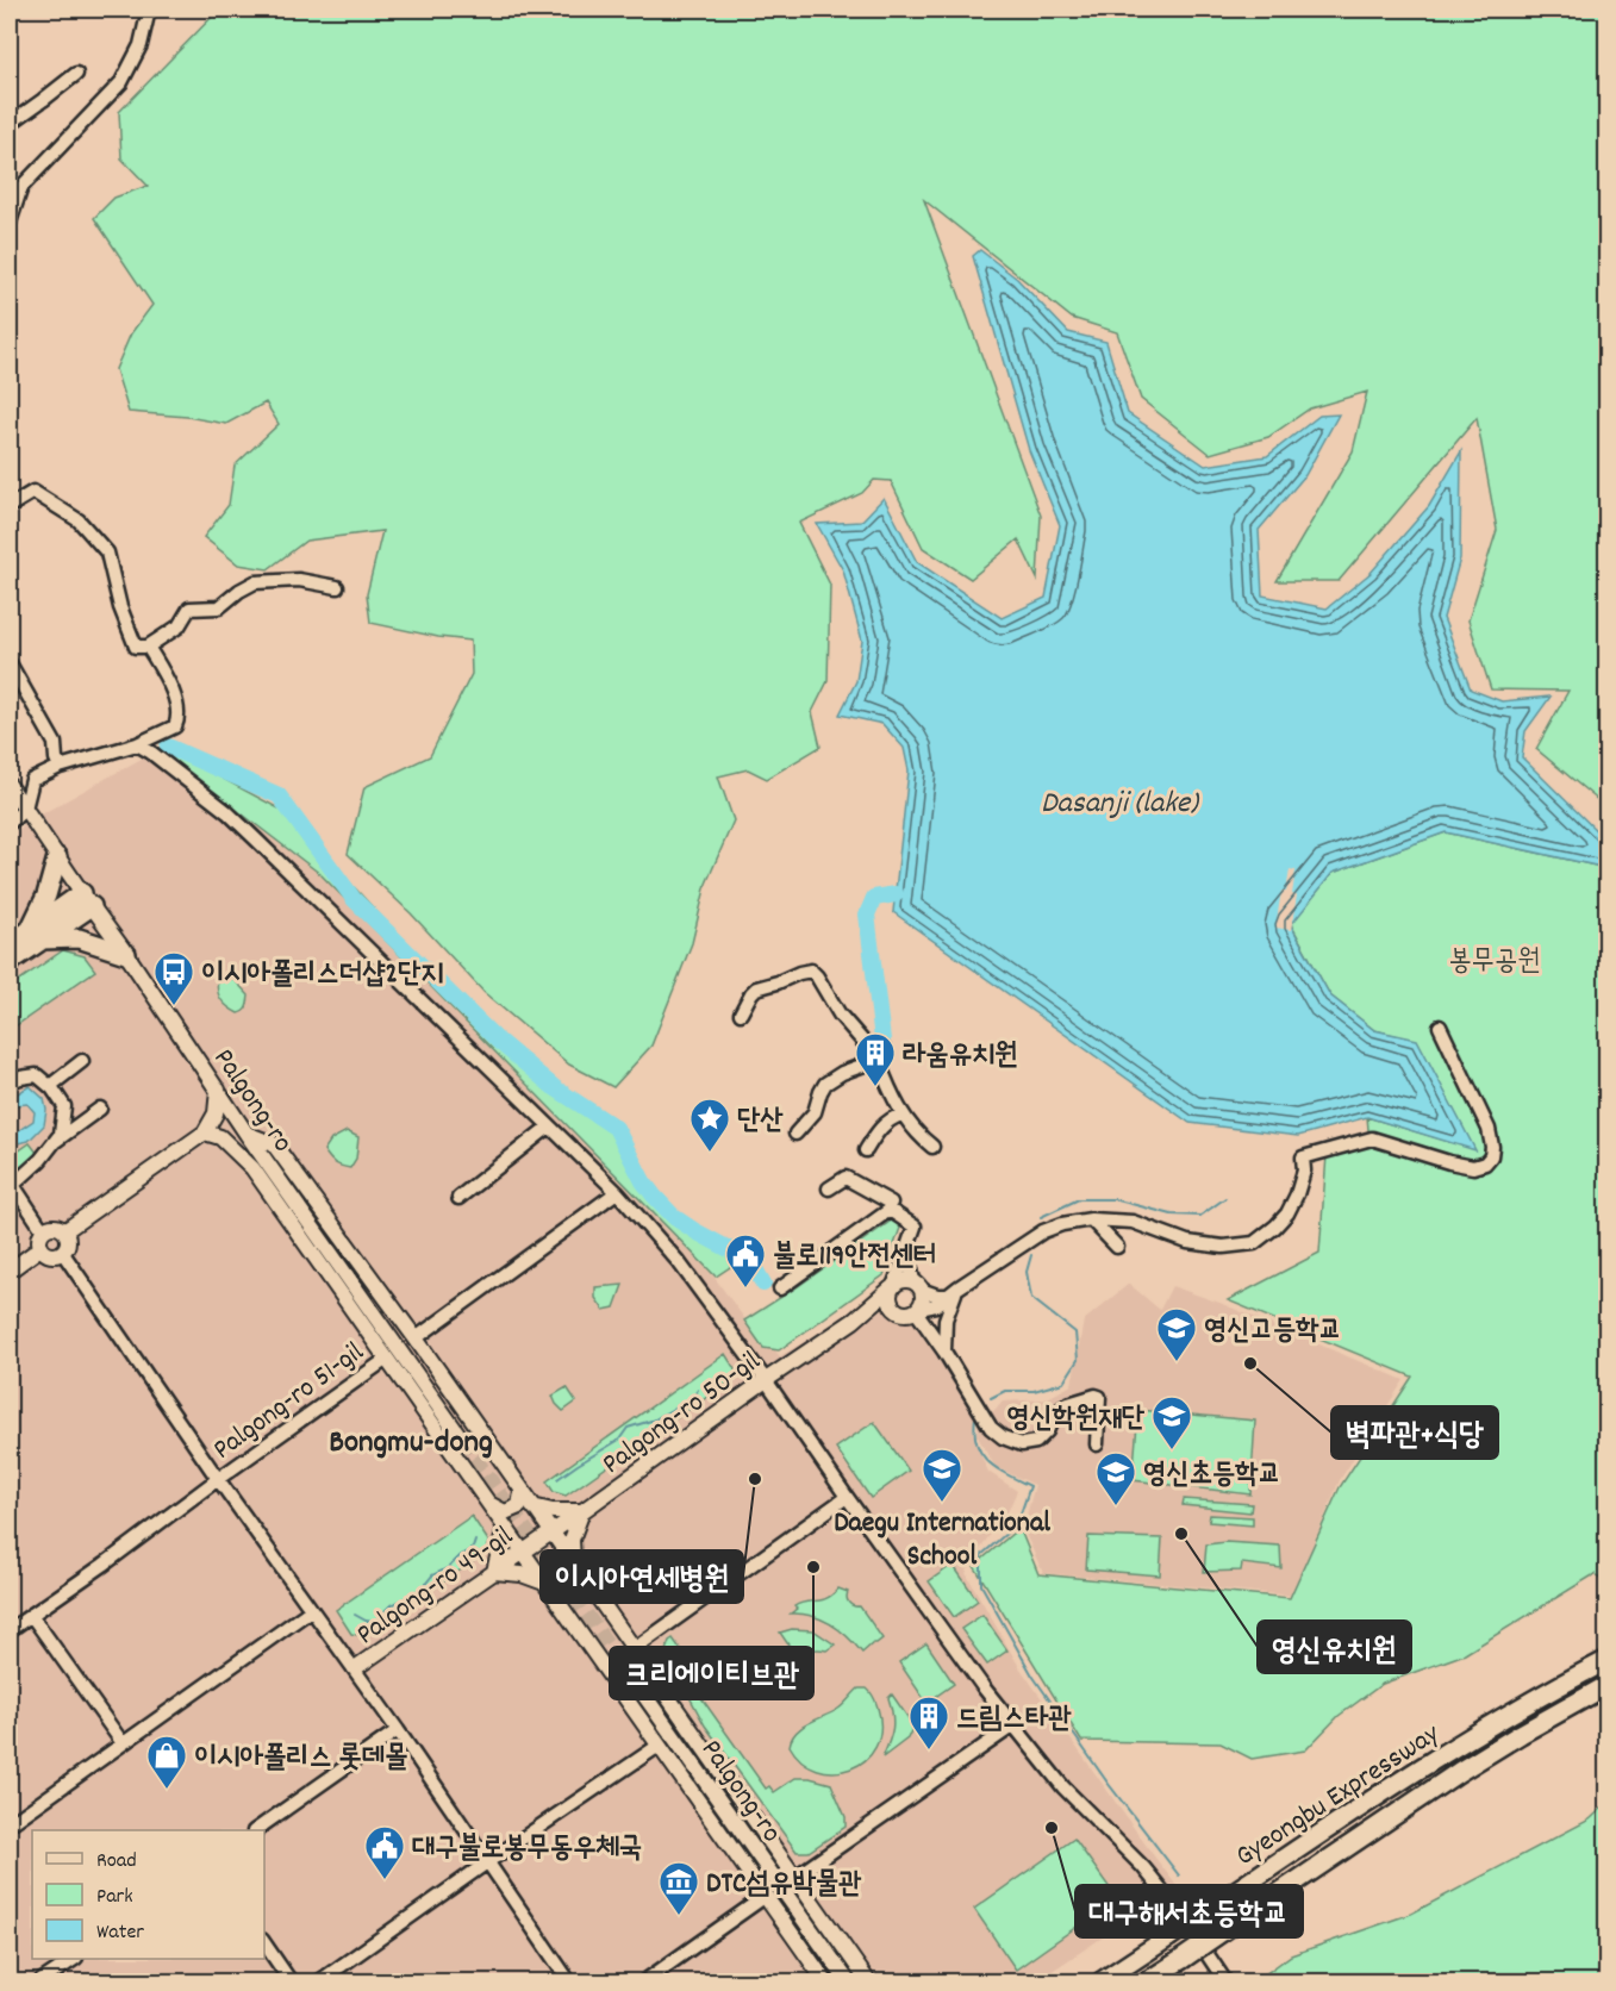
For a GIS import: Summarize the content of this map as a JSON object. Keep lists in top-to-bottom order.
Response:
{
  "streets": {
    "highway": ["Gyeongbu Expressway"],
    "main road": ["Palgong-ro", "Palgong-ro 50-gil", "Palgong-ro 49-gil"],
    "street": ["Palgong-ro 51-gil"]
  },
  "crossings": [
    ["Palgong-ro 51-gil", "Palgong-ro 49-gil"],
    ["Palgong-ro 50-gil", "Palgong-ro 49-gil"]
  ],
  "districts": ["Bongmu-dong"],
  "water": ["Dasanji (lake)"],
  "parks": ["봉무공원"],
  "places": {
    "bus stop": ["이시아폴리스더샵2단지"],
    "building": ["라움유치원", "드림스타관"],
    "place": ["단산"],
    "public building": ["불로119안전센터", "대구불로봉무동우체국"],
    "school or university": [
      "영신고등학교",
      "영신학원재단",
      "Daegu International School",
      "영신초등학교"
    ],
    "other": [
      "벽파관+식당",
      "이시아연세병원",
      "영신유치원",
      "크리에이티브관",
      "대구해서초등학교"
    ],
    "shop": ["이시아폴리스 롯데몰"],
    "museum": ["DTC섬유박물관"]
  },
  "legend": ["Road", "Park", "Water"]
}
